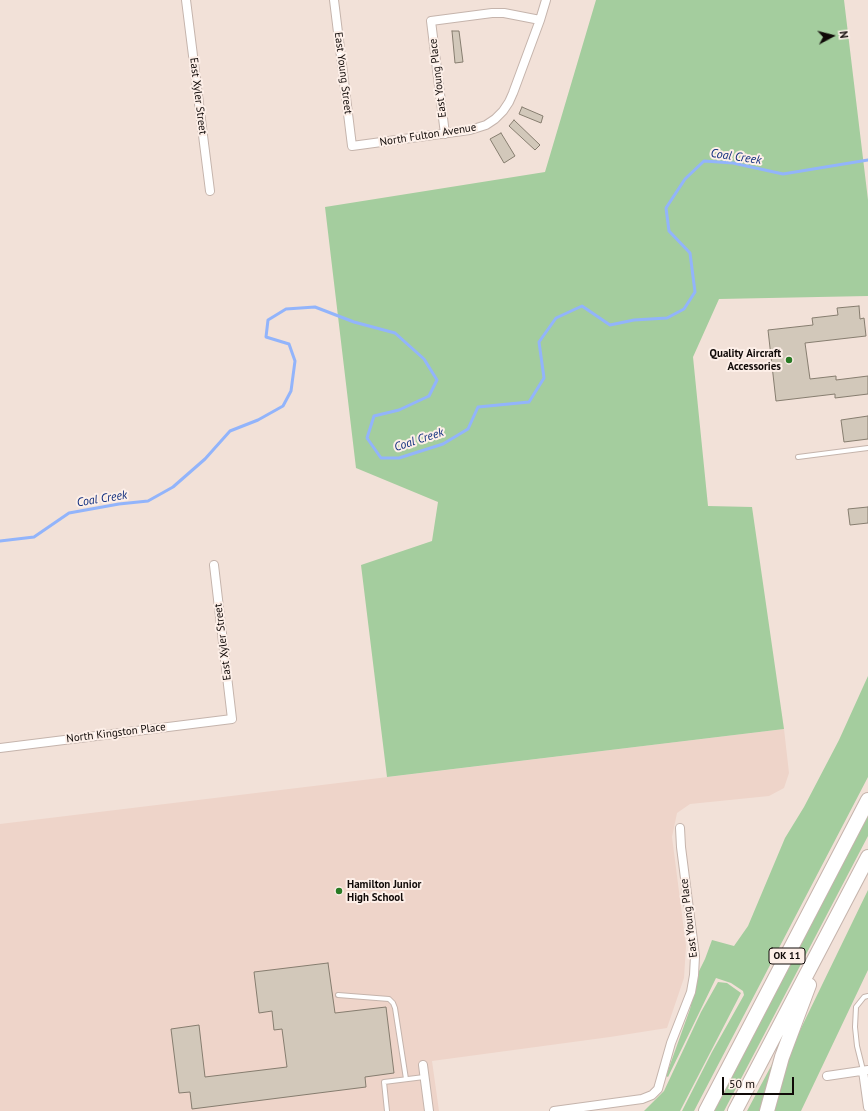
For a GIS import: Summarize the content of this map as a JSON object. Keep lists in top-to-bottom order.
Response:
{
  "streets": {
    "highway": ["OK 11"],
    "street": [
      "East Young Street",
      "East Young Place",
      "East Xyler Street",
      "North Fulton Avenue",
      "North Kingston Place"
    ]
  },
  "crossings": [
    ["East Young Street", "North Fulton Avenue"],
    ["East Young Place", "North Fulton Avenue"],
    ["East Xyler Street", "North Kingston Place"]
  ],
  "water": ["Coal Creek"],
  "places": ["Quality Aircraft Accessories", "Hamilton Junior High School"],
  "scale_bar": "50 m",
  "north": "right"
}
